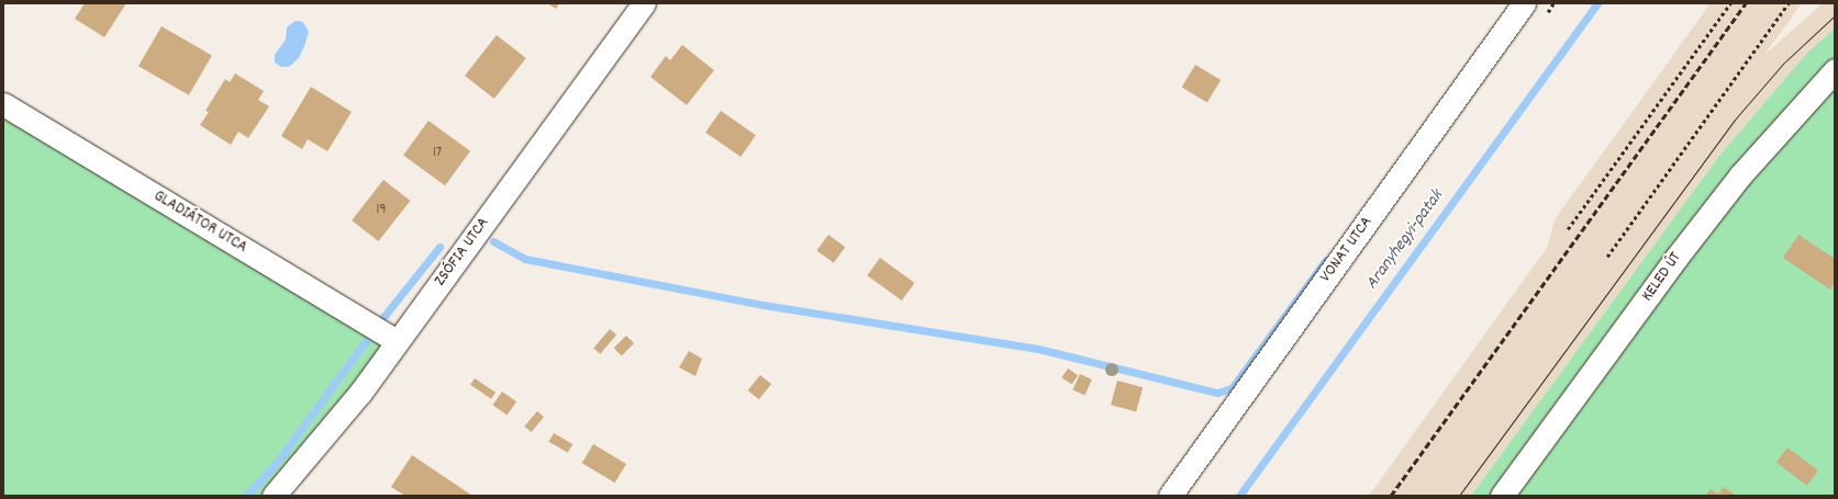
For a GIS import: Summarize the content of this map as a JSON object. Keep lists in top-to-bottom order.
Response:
{
  "streets": {
    "street": [
      "GLADIÁTOR UTCA",
      "VONAT UTCA",
      "ZSÓFIA UTCA",
      "KELED ÚT"
    ]
  },
  "crossings": [
    ["GLADIÁTOR UTCA", "ZSÓFIA UTCA"]
  ],
  "water": ["Aranyhegyi-patak"],
  "house_numbers": ["17", "19"]
}
